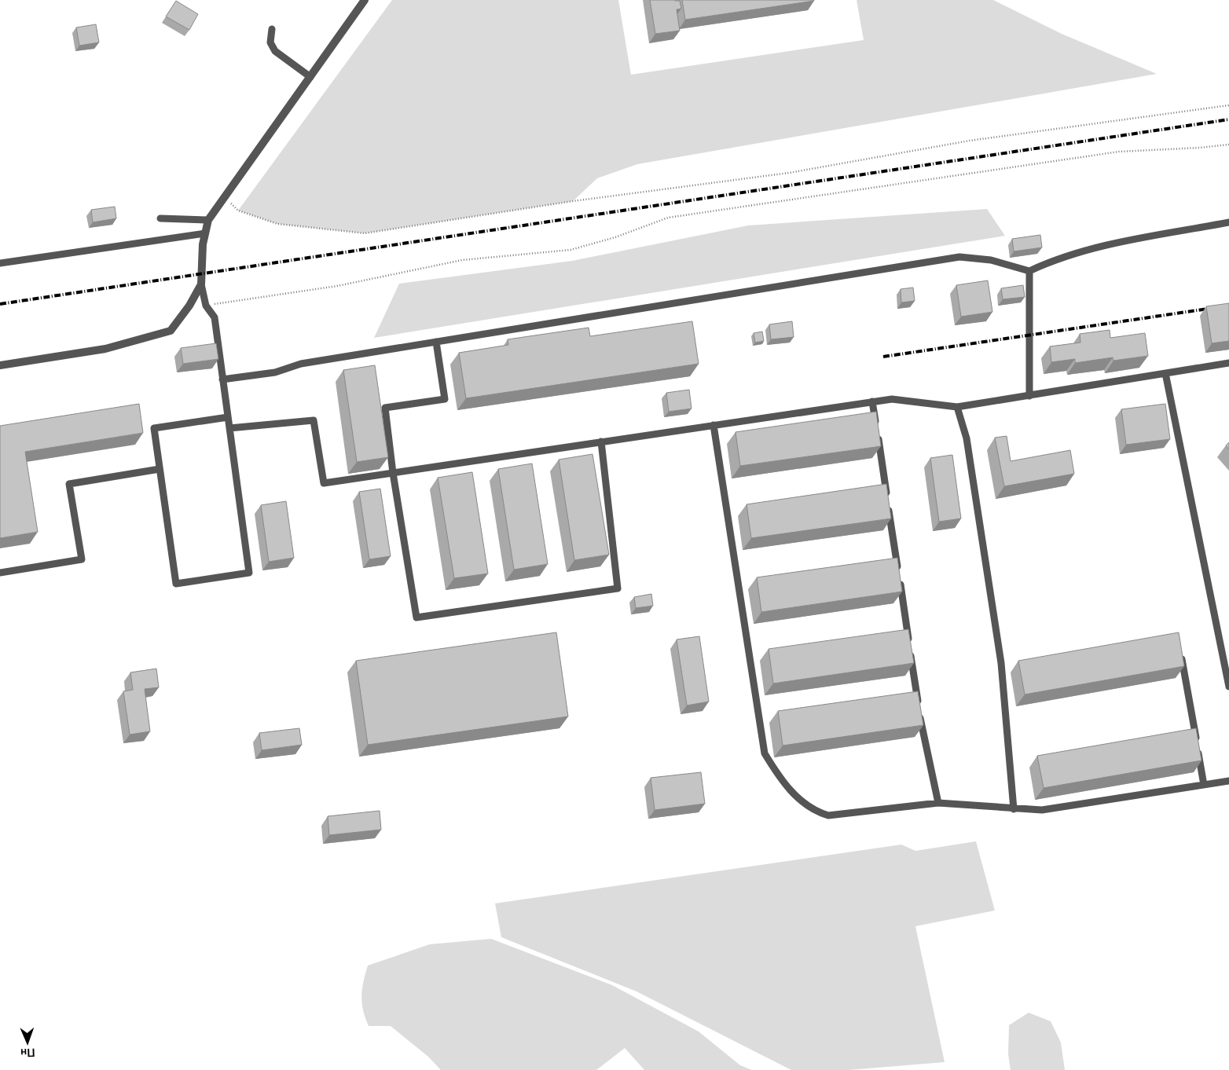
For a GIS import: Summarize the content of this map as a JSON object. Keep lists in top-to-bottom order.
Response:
{
  "north": "bottom"
}
